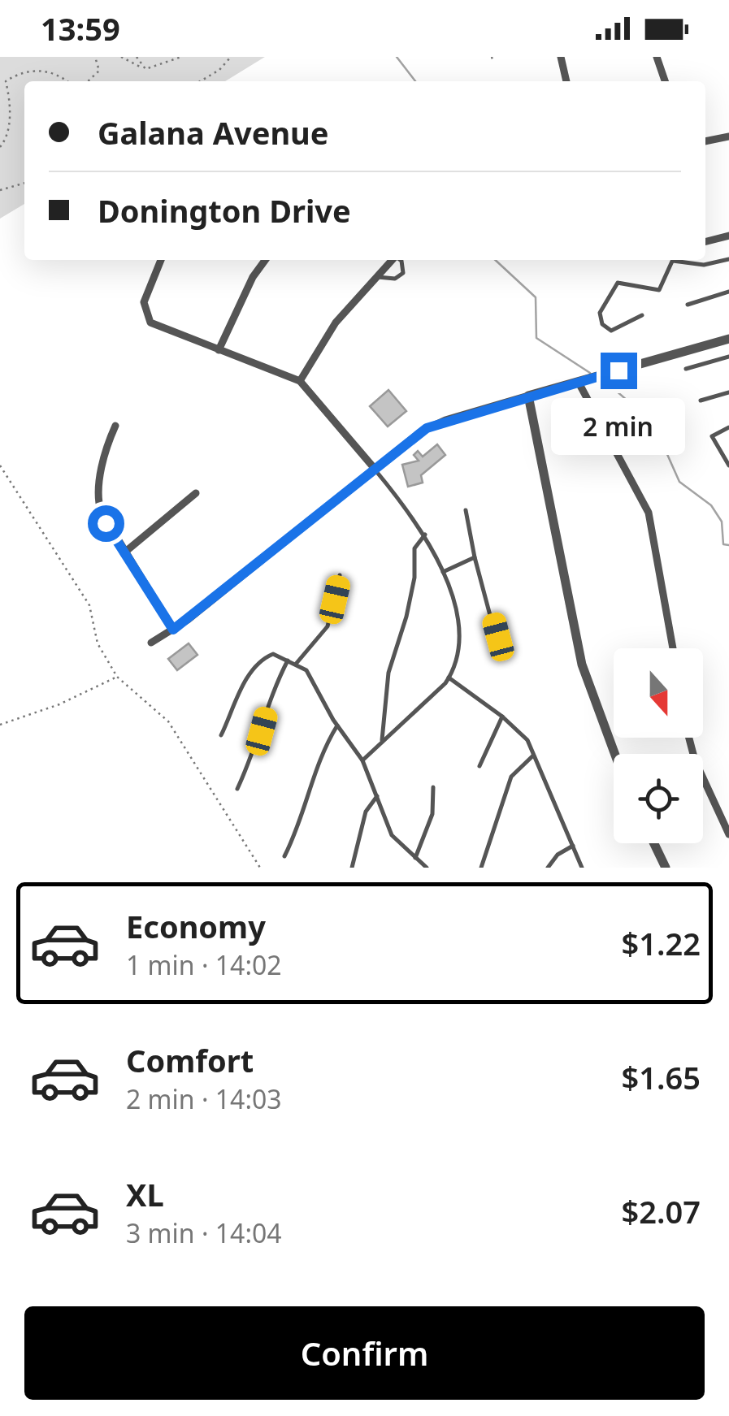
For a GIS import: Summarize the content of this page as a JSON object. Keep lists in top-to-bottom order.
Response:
{
  "north": "bottom",
  "page": {
    "status": "13:59",
    "banner": ["Galana Avenue", "Donington Drive"],
    "bubble": "2 min",
    "list": [
      {
        "name": "Economy",
        "note": "1 min · 14:02",
        "value": "$1.22"
      },
      {
        "name": "Comfort",
        "note": "2 min · 14:03",
        "value": "$1.65"
      },
      {
        "name": "XL",
        "note": "3 min · 14:04",
        "value": "$2.07"
      }
    ],
    "buttons": "Confirm"
  }
}
